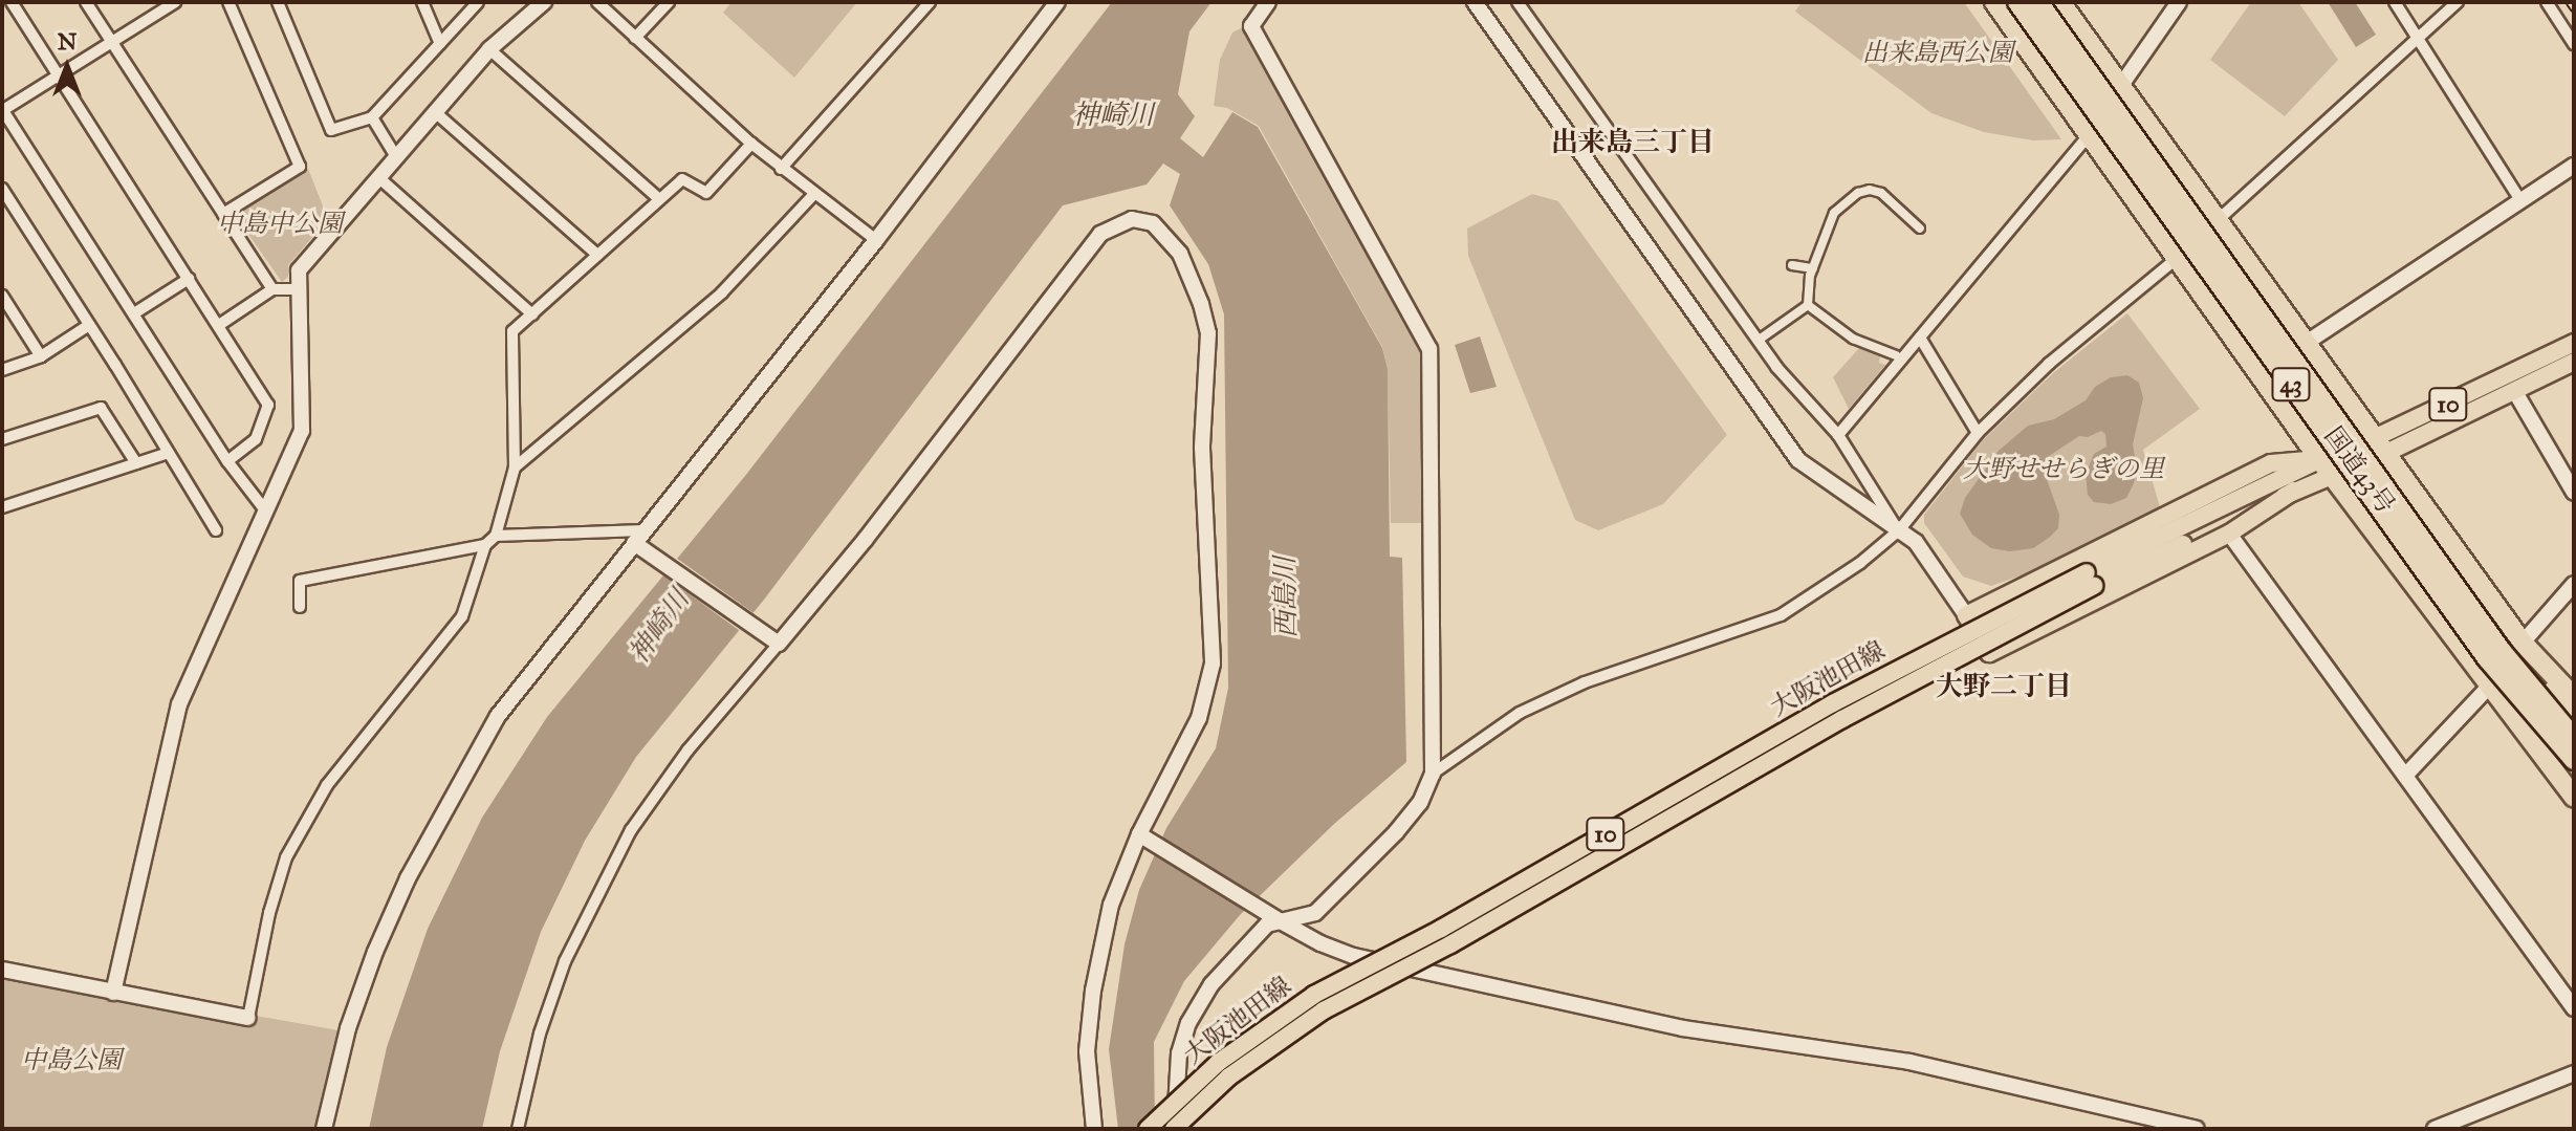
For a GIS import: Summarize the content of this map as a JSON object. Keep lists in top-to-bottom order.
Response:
{
  "streets": {
    "highway": ["43", "国道43号"],
    "main road": ["10", "大阪池田線"]
  },
  "crossings": [
    ["国道43号", "大阪池田線"]
  ],
  "districts": ["出来島三丁目", "大野二丁目"],
  "water": ["神崎川", "西島川"],
  "parks": [
    "出来島西公園",
    "中島中公園",
    "大野せせらぎの里",
    "中島公園"
  ],
  "north": "top"
}
